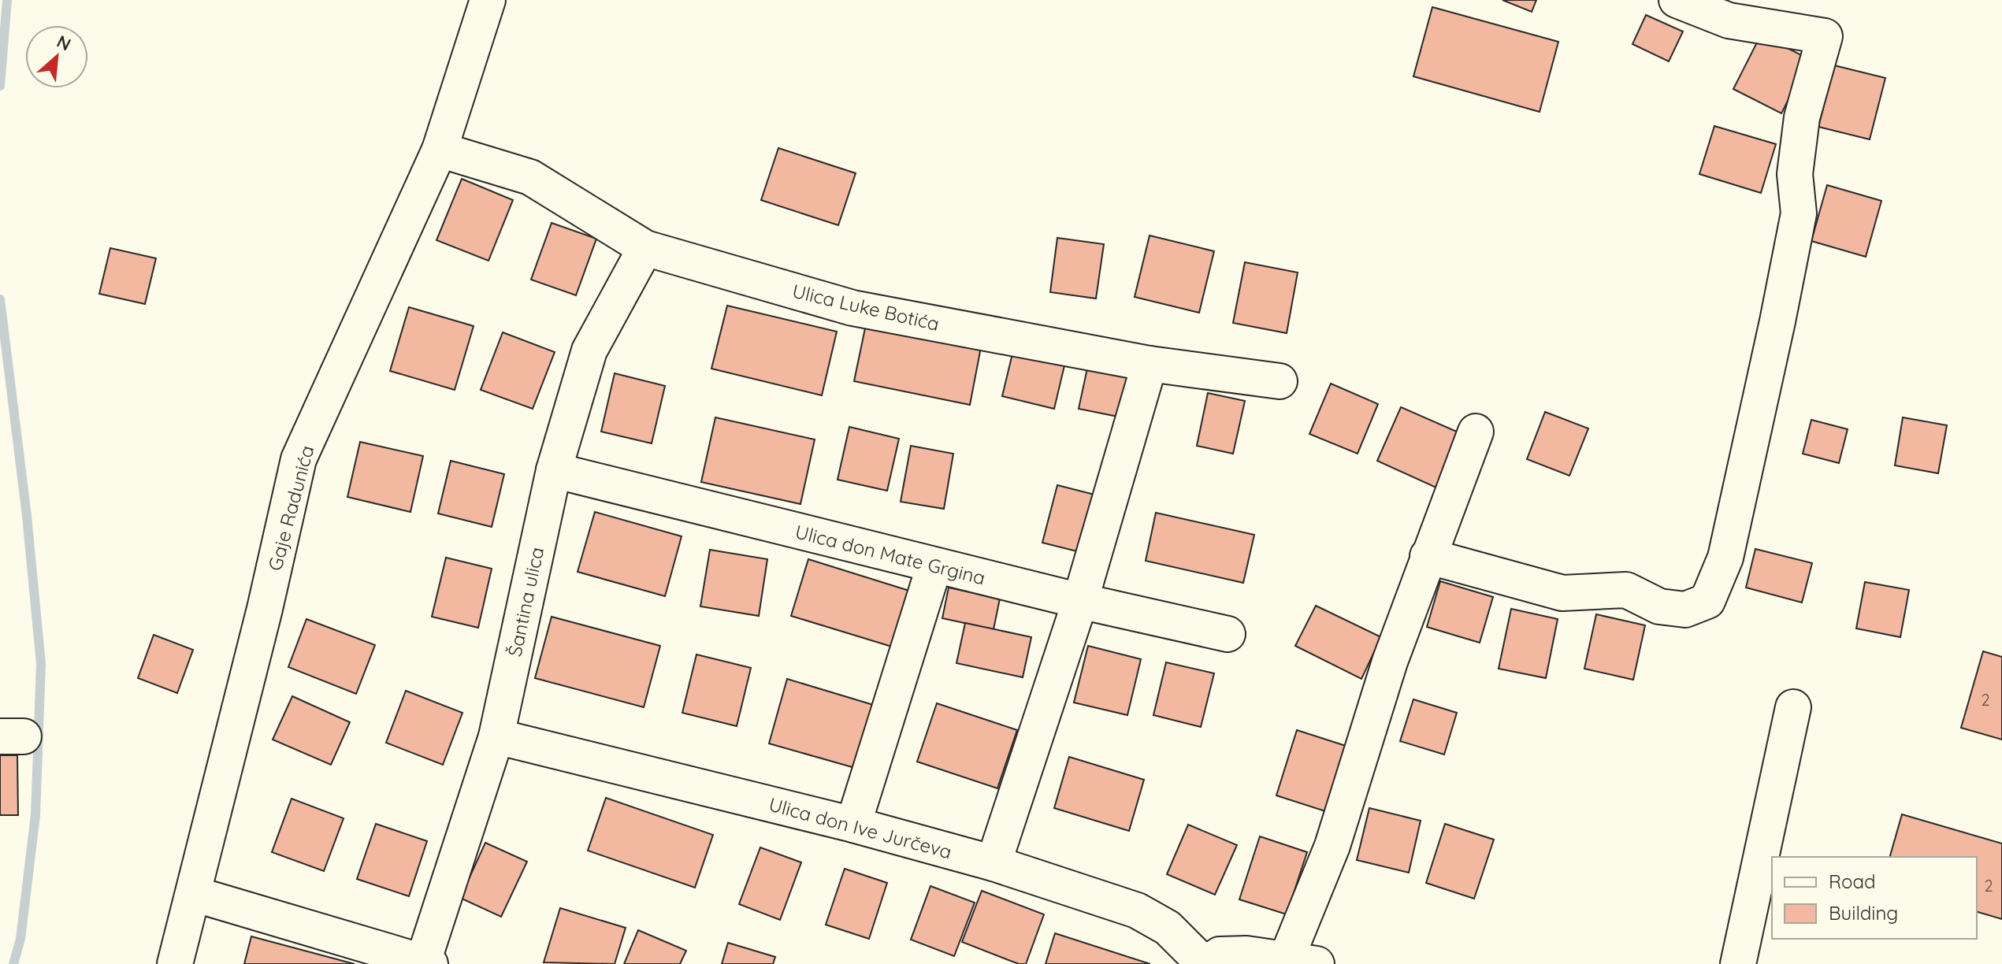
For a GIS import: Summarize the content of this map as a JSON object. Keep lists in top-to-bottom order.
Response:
{
  "streets": {
    "street": [
      "Ulica Luke Botića",
      "Gaje Radunića",
      "Ulica don Mate Grgina",
      "Šantina ulica",
      "Ulica don Ive Jurčeva"
    ]
  },
  "crossings": [
    ["Ulica Luke Botića", "Gaje Radunića"],
    ["Ulica Luke Botića", "Šantina ulica"],
    ["Ulica don Mate Grgina", "Šantina ulica"],
    ["Šantina ulica", "Ulica don Ive Jurčeva"]
  ],
  "house_numbers": ["2", "2"],
  "legend": ["Road", "Building"],
  "north": "top right"
}
